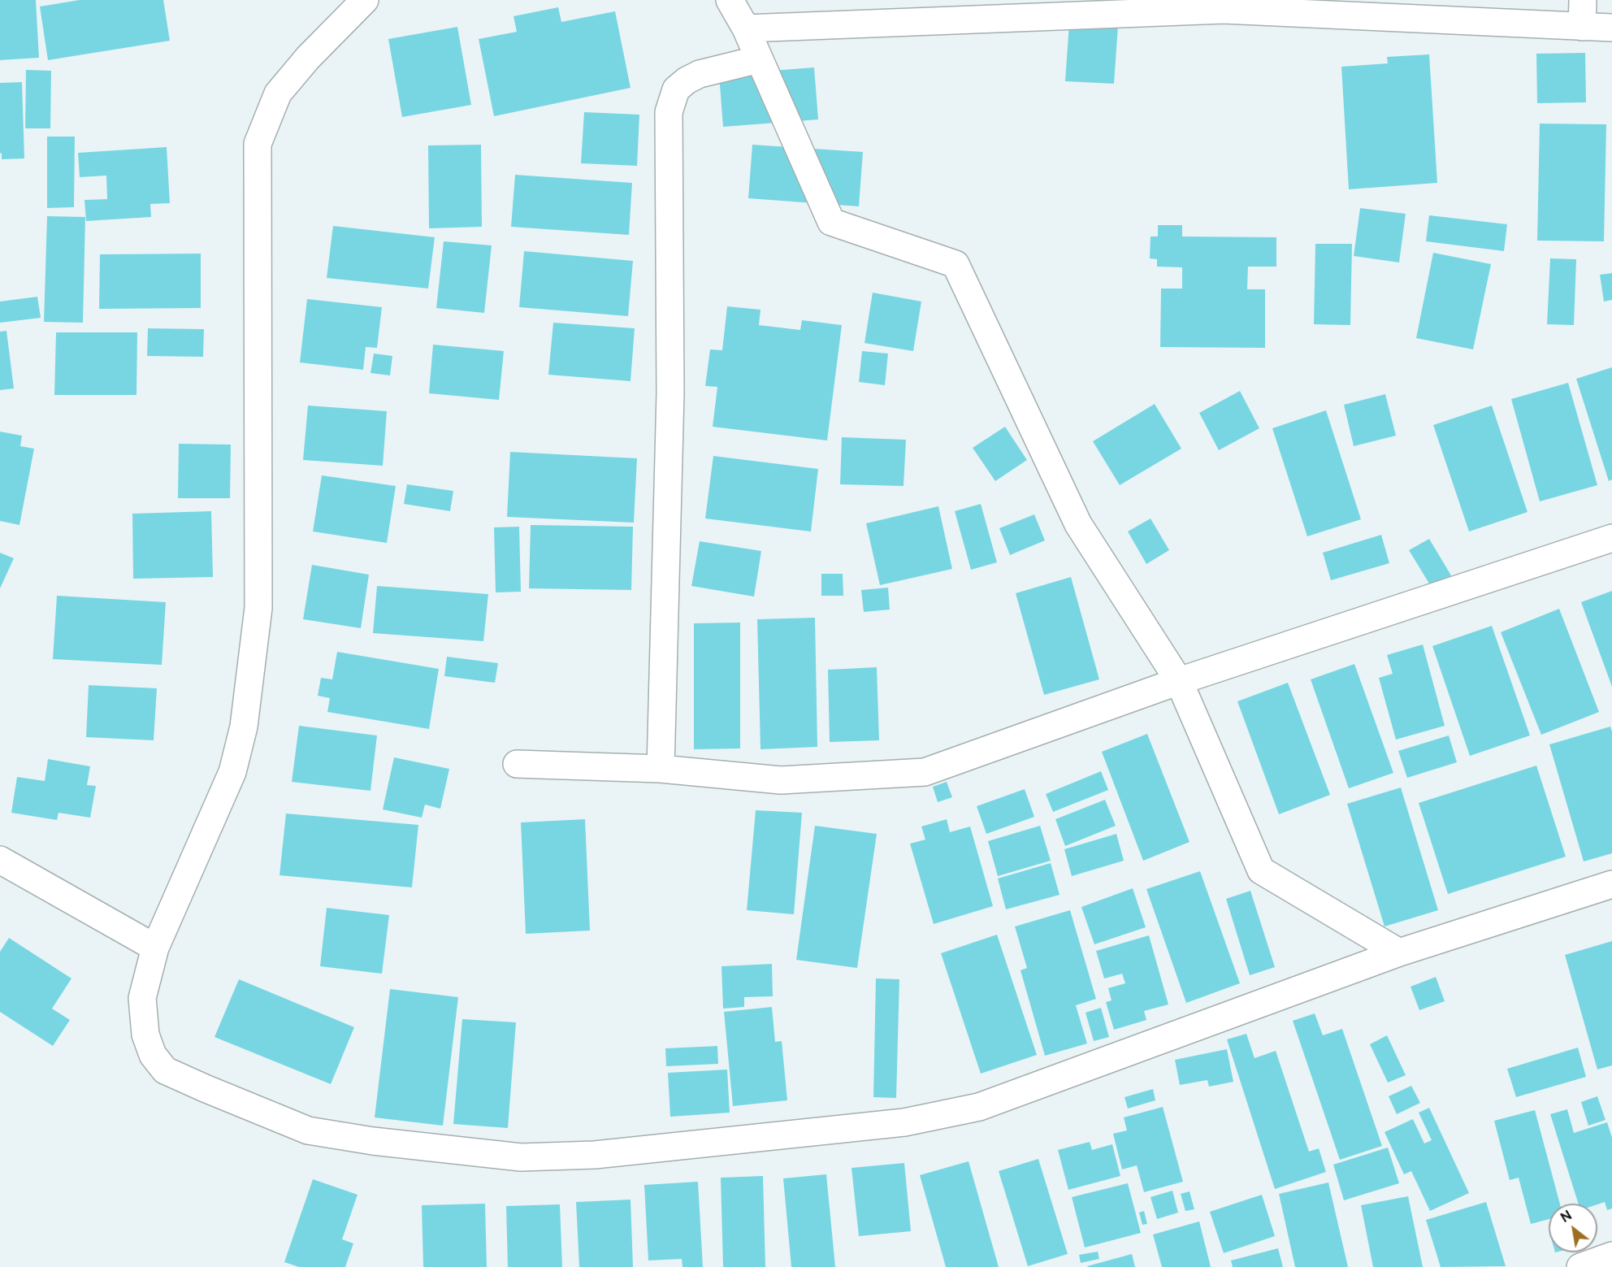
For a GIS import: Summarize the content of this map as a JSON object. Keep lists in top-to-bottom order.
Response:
{
  "north": "top left"
}
